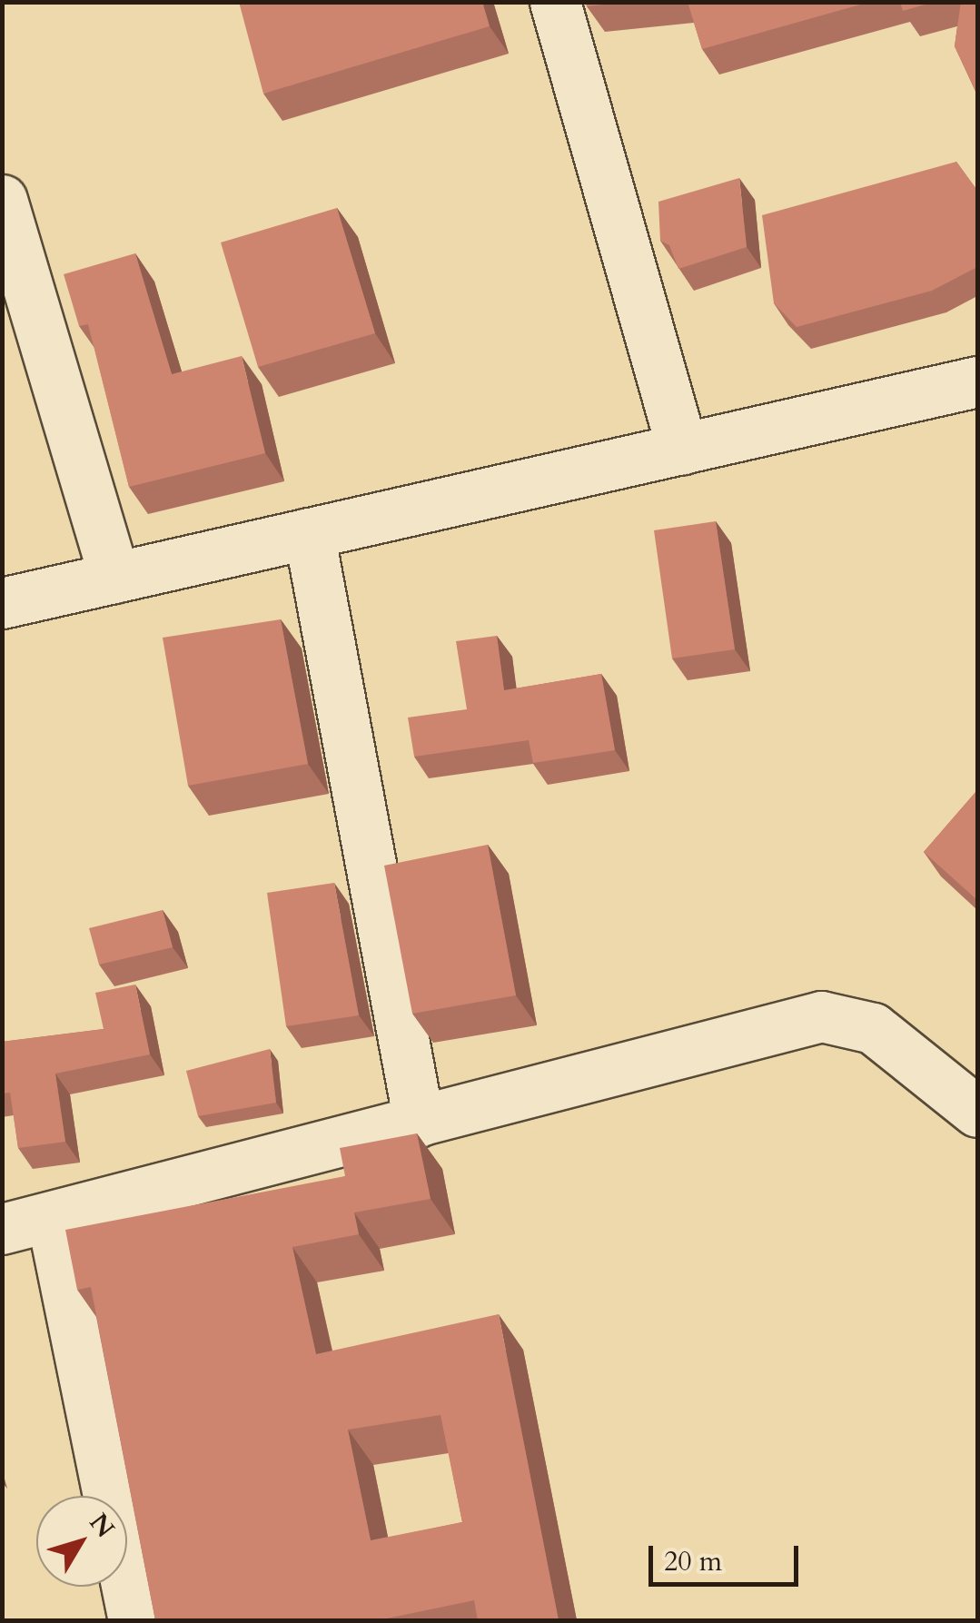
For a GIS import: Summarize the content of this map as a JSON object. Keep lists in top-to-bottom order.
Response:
{
  "scale_bar": "20 m",
  "north": "top right"
}
